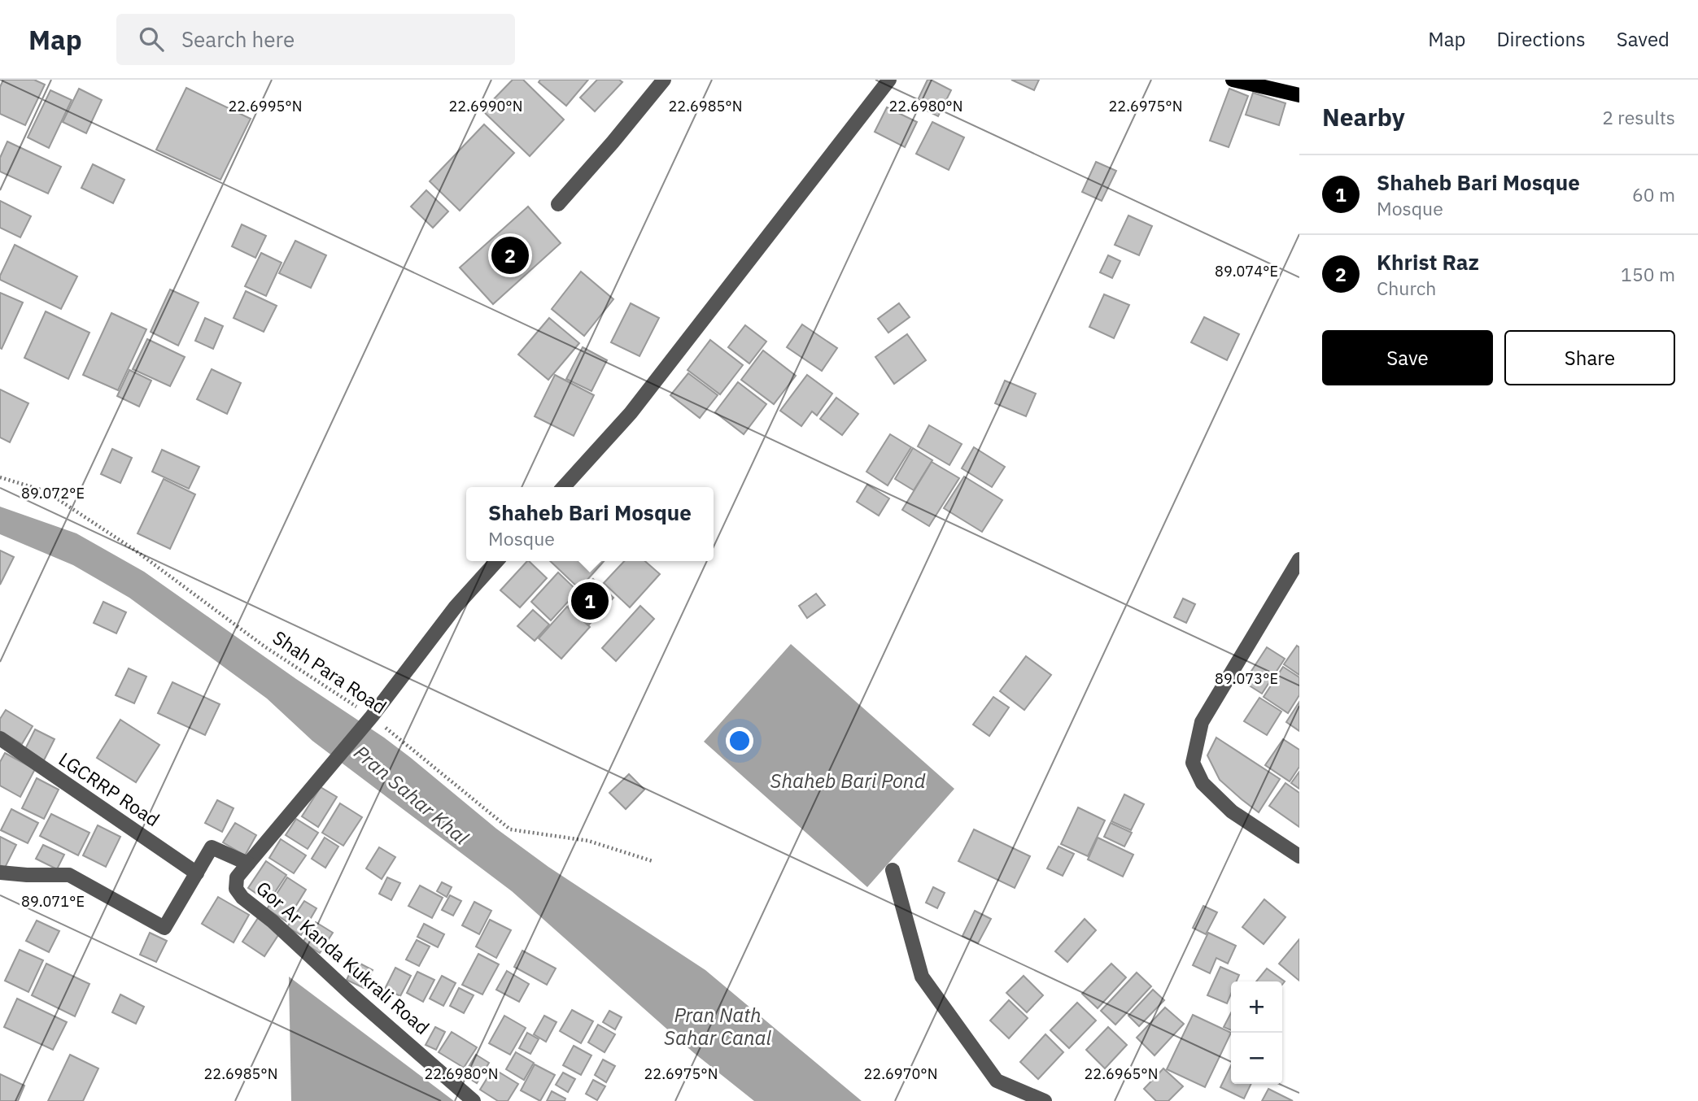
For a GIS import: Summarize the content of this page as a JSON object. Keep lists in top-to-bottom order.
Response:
{
  "streets": {
    "street": ["LGCRRP Road", "Gor Ar Kanda Kukrali Road"],
    "path": ["Shah Para Road"]
  },
  "crossings": [
    ["LGCRRP Road", "Gor Ar Kanda Kukrali Road"]
  ],
  "water": ["Shaheb Bari Pond", "Pran Sahar Khal", "Pran Nath Sahar Canal"],
  "page": {
    "header": "Map",
    "search": "Search here",
    "nav": ["Map", "Directions", "Saved"],
    "heading": ["Nearby", "2 results"],
    "list": [
      {
        "mark": "1",
        "name": "Shaheb Bari Mosque",
        "note": "Mosque",
        "value": "60 m"
      },
      {
        "mark": "2",
        "name": "Khrist Raz",
        "note": "Church",
        "value": "150 m"
      }
    ],
    "pins": ["2", "1"],
    "buttons": ["Save", "Share"],
    "popup": ["Shaheb Bari Mosque", "Mosque"],
    "map_buttons": ["+", "−"]
  },
  "coordinates": [
    "22.6995°N",
    "22.6990°N",
    "22.6985°N",
    "22.6980°N",
    "22.6975°N",
    "89.074°E",
    "89.072°E",
    "89.073°E",
    "89.071°E",
    "22.6970°N",
    "22.6965°N"
  ]
}
